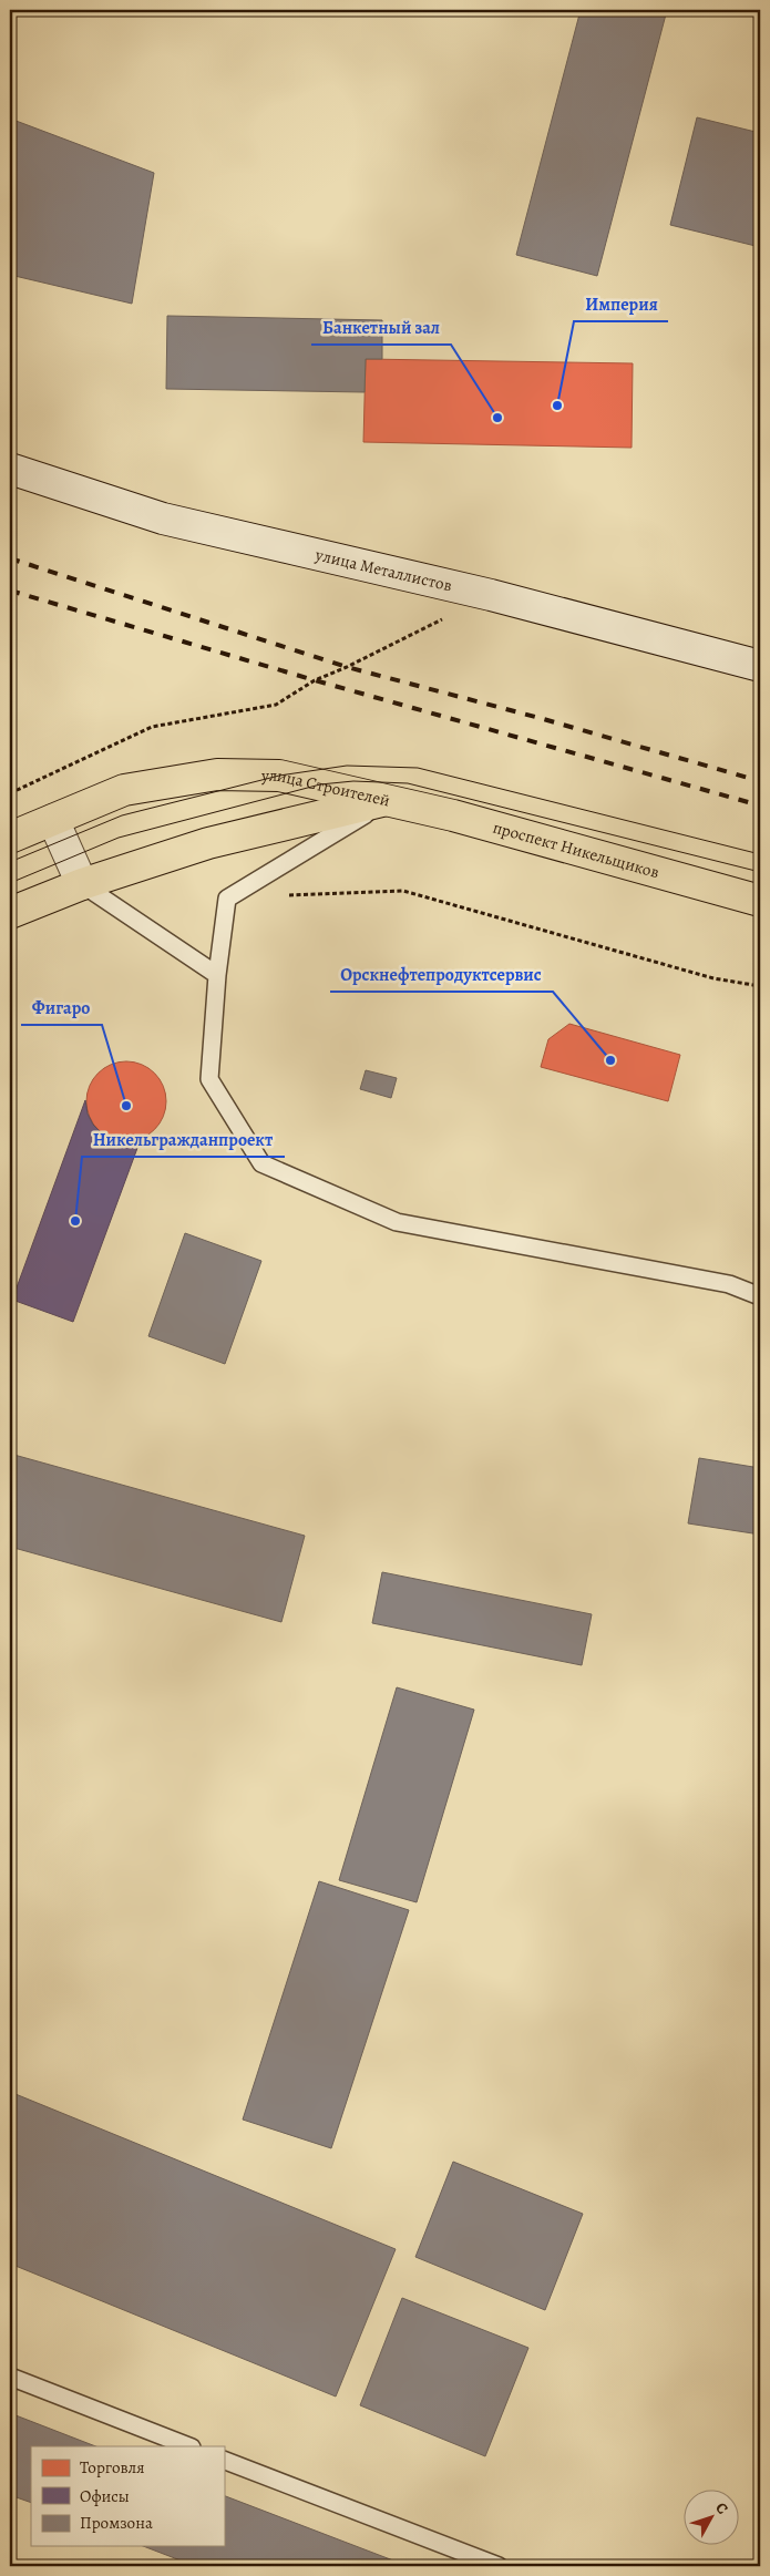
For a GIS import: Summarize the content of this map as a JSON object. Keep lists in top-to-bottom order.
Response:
{
  "streets": {
    "main road": ["улица Металлистов", "улица Строителей", "проспект Никельщиков"]
  },
  "crossings": [
    ["улица Строителей", "проспект Никельщиков"]
  ],
  "places": [
    "Империя",
    "Банкетный зал",
    "Орскнефтепродуктсервис",
    "Фигаро",
    "Никельгражданпроект"
  ],
  "legend": ["Торговля", "Офисы", "Промзона"],
  "north": "top right"
}
